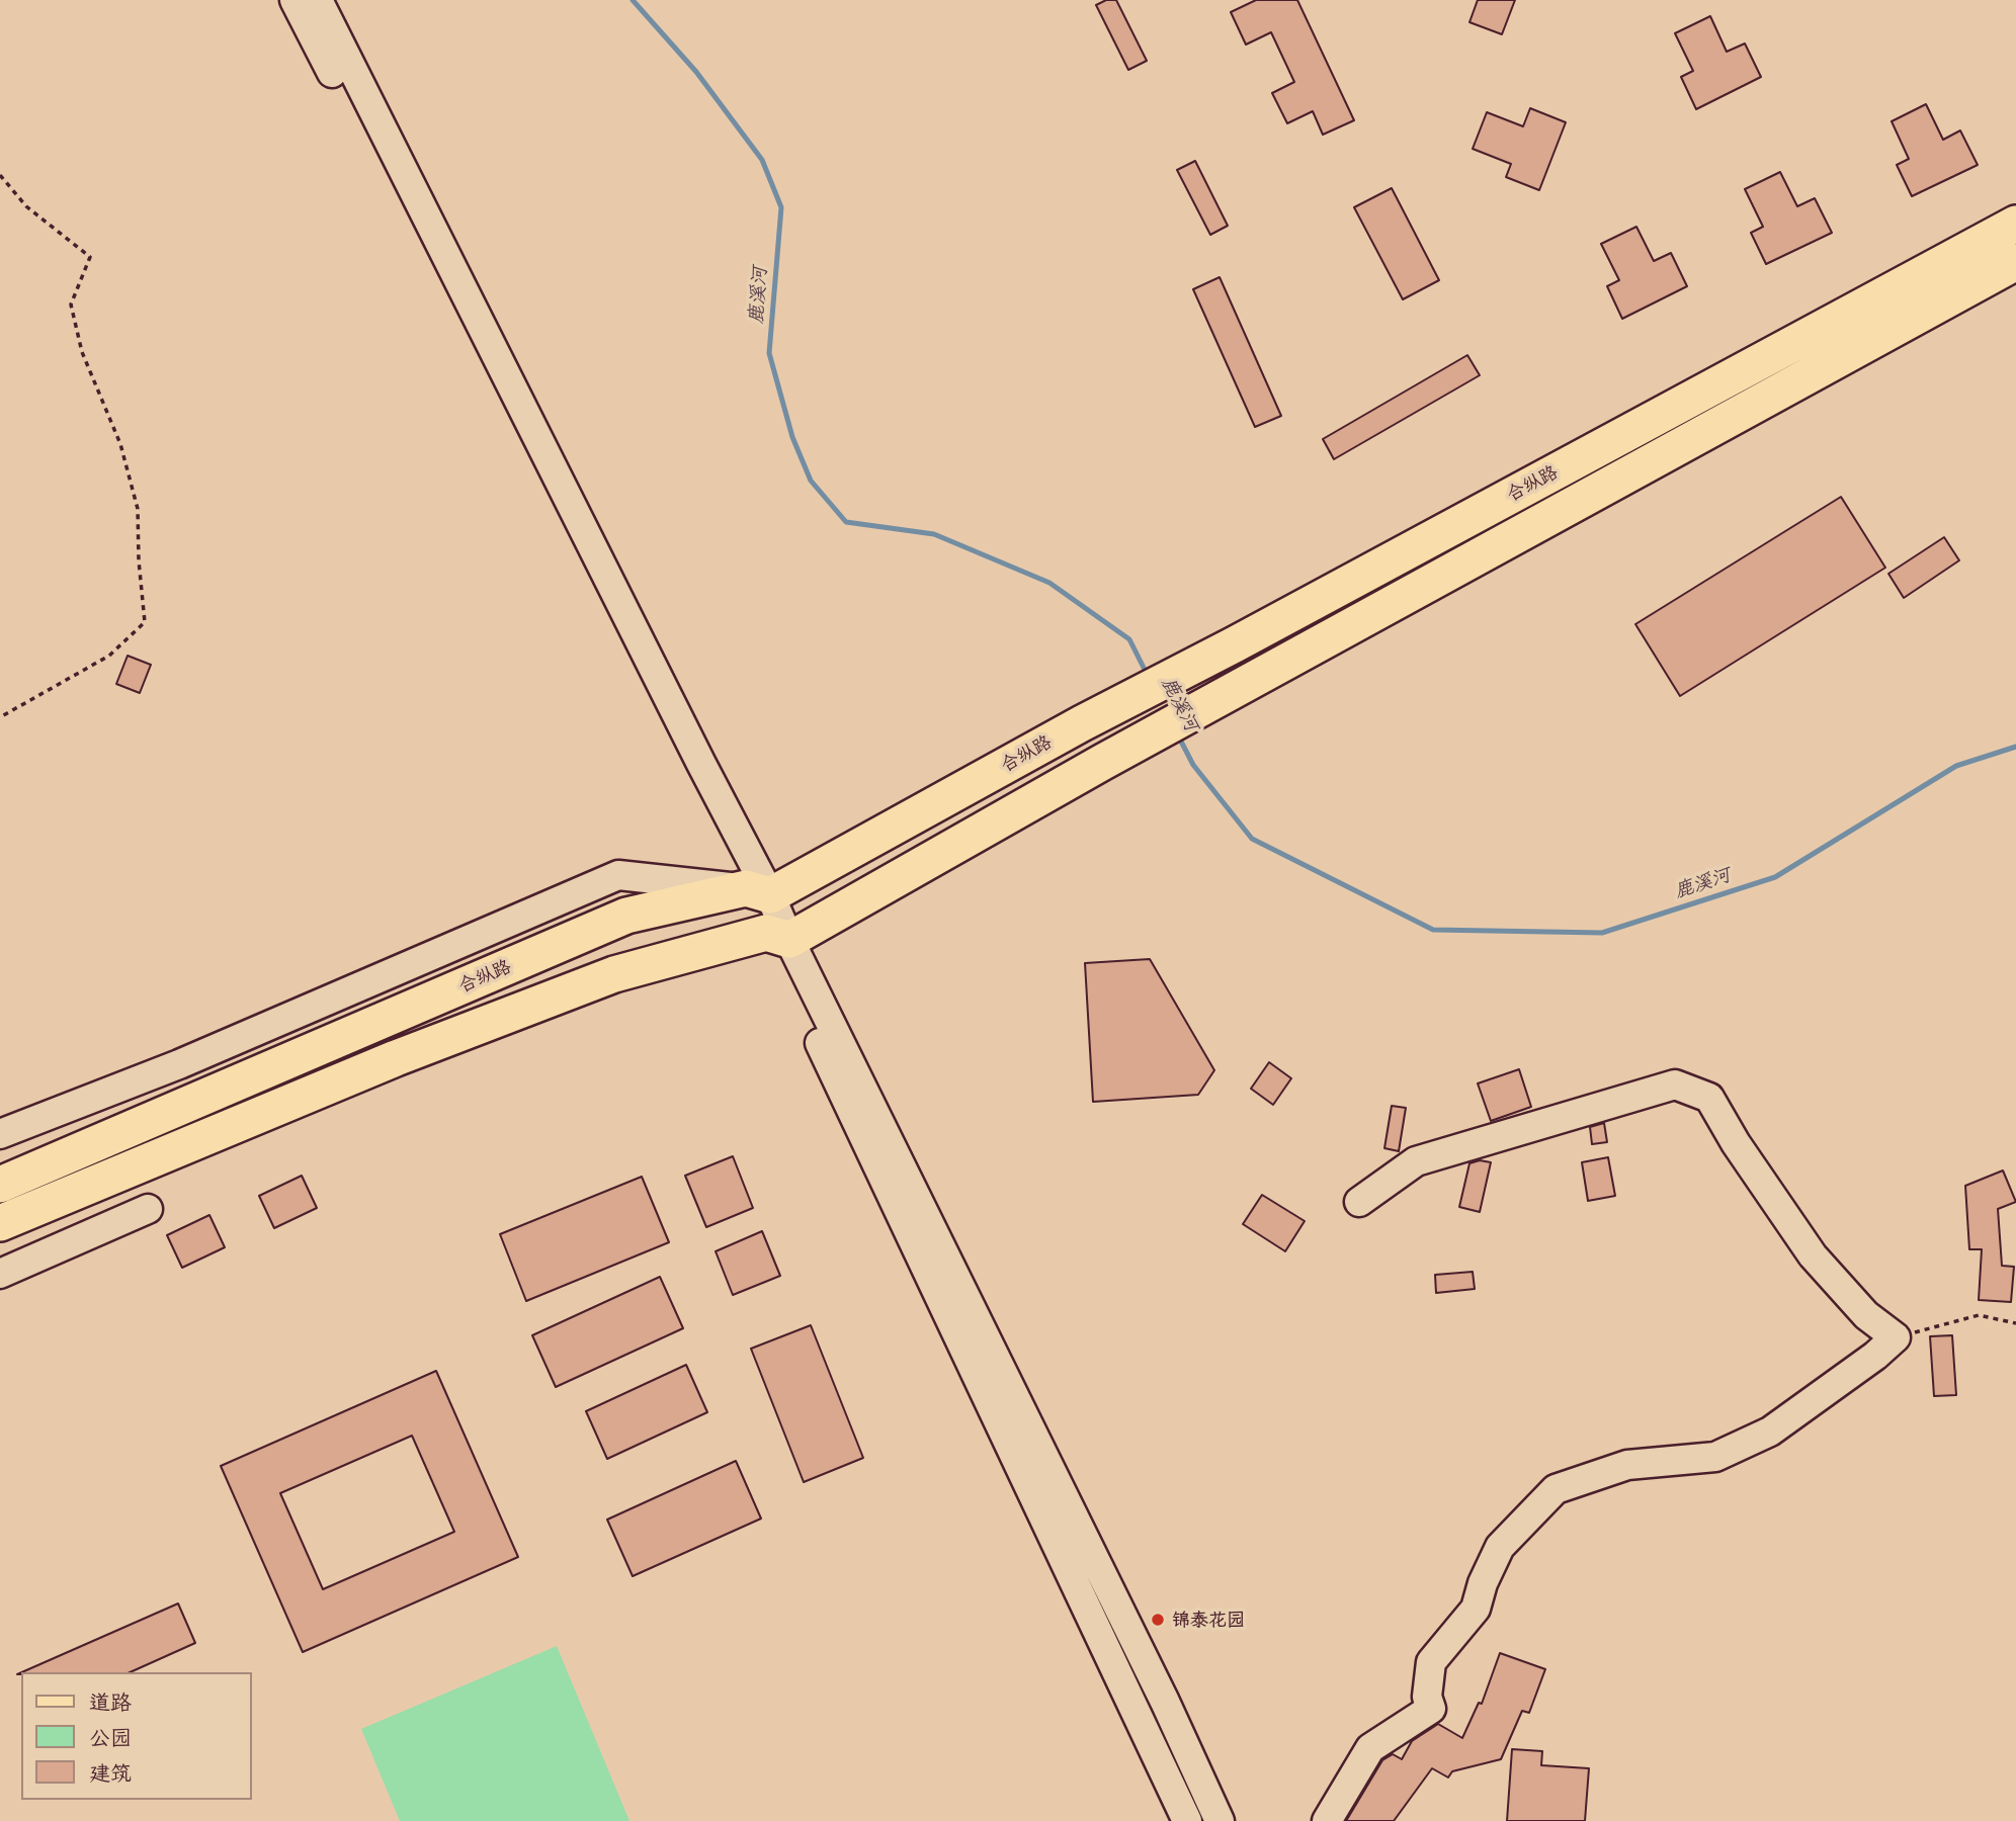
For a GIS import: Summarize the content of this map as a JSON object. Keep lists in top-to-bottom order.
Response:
{
  "streets": {
    "main road": ["合纵路"]
  },
  "water": ["鹿溪河"],
  "places": ["锦泰花园"],
  "legend": ["道路", "公园", "建筑"]
}
